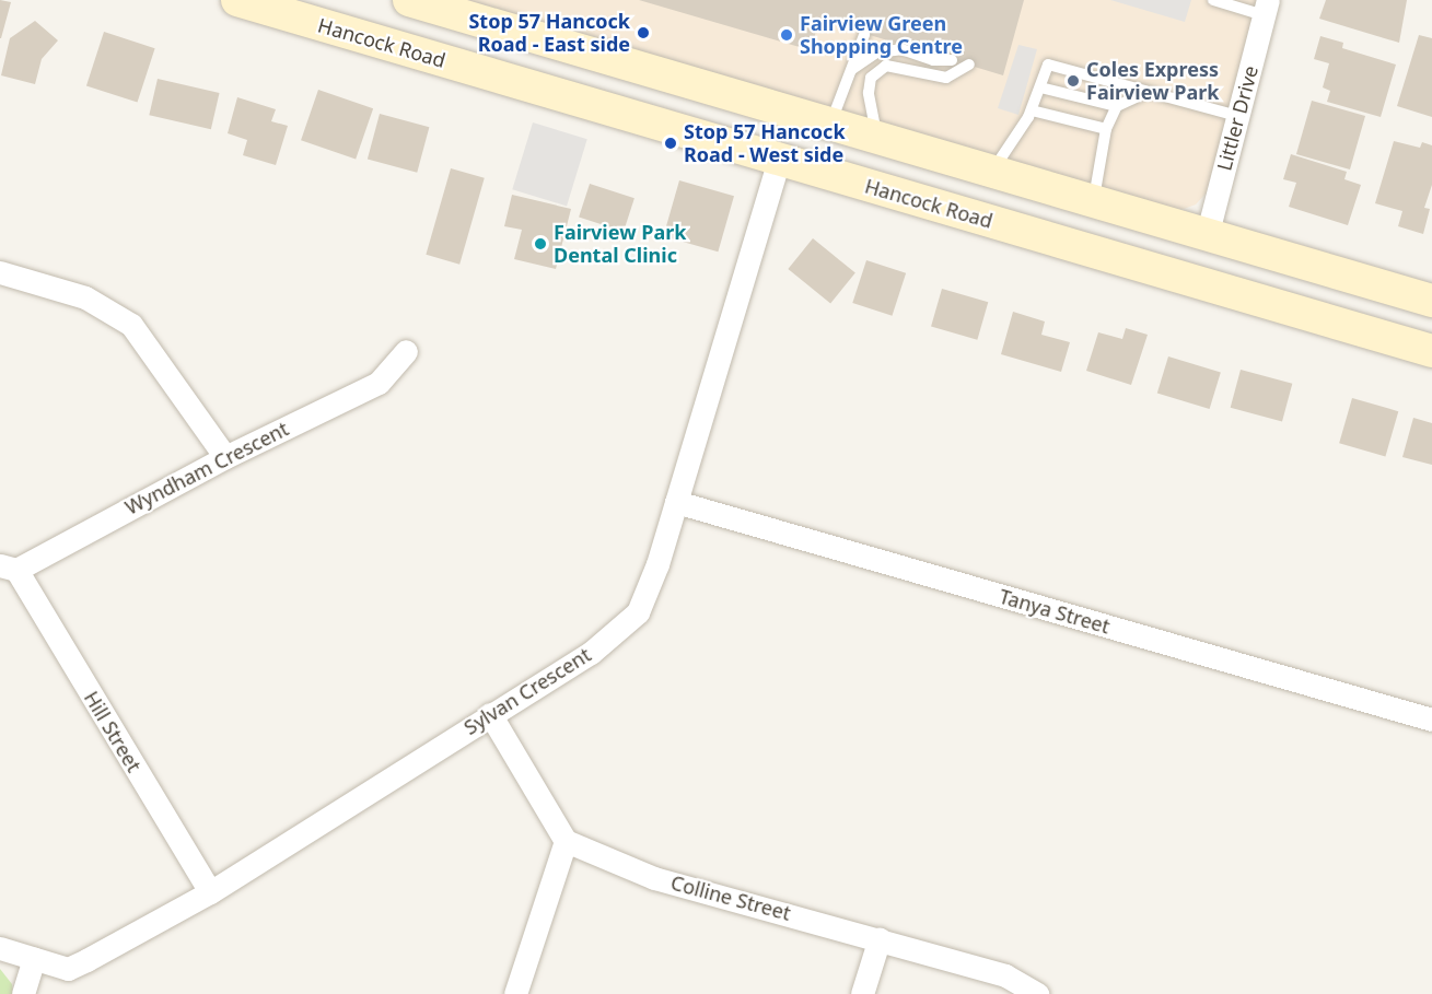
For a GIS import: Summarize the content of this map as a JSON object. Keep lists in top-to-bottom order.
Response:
{
  "streets": {
    "main road": ["Hancock Road"],
    "street": [
      "Littler Drive",
      "Wyndham Crescent",
      "Tanya Street",
      "Sylvan Crescent",
      "Hill Street",
      "Colline Street"
    ]
  },
  "crossings": [
    ["Hancock Road", "Sylvan Crescent"],
    ["Wyndham Crescent", "Hill Street"],
    ["Tanya Street", "Sylvan Crescent"],
    ["Sylvan Crescent", "Hill Street"]
  ],
  "places": [
    "Stop 57 Hancock Road - East side",
    "Fairview Green Shopping Centre",
    "Coles Express Fairview Park",
    "Stop 57 Hancock Road - West side",
    "Fairview Park Dental Clinic"
  ]
}
